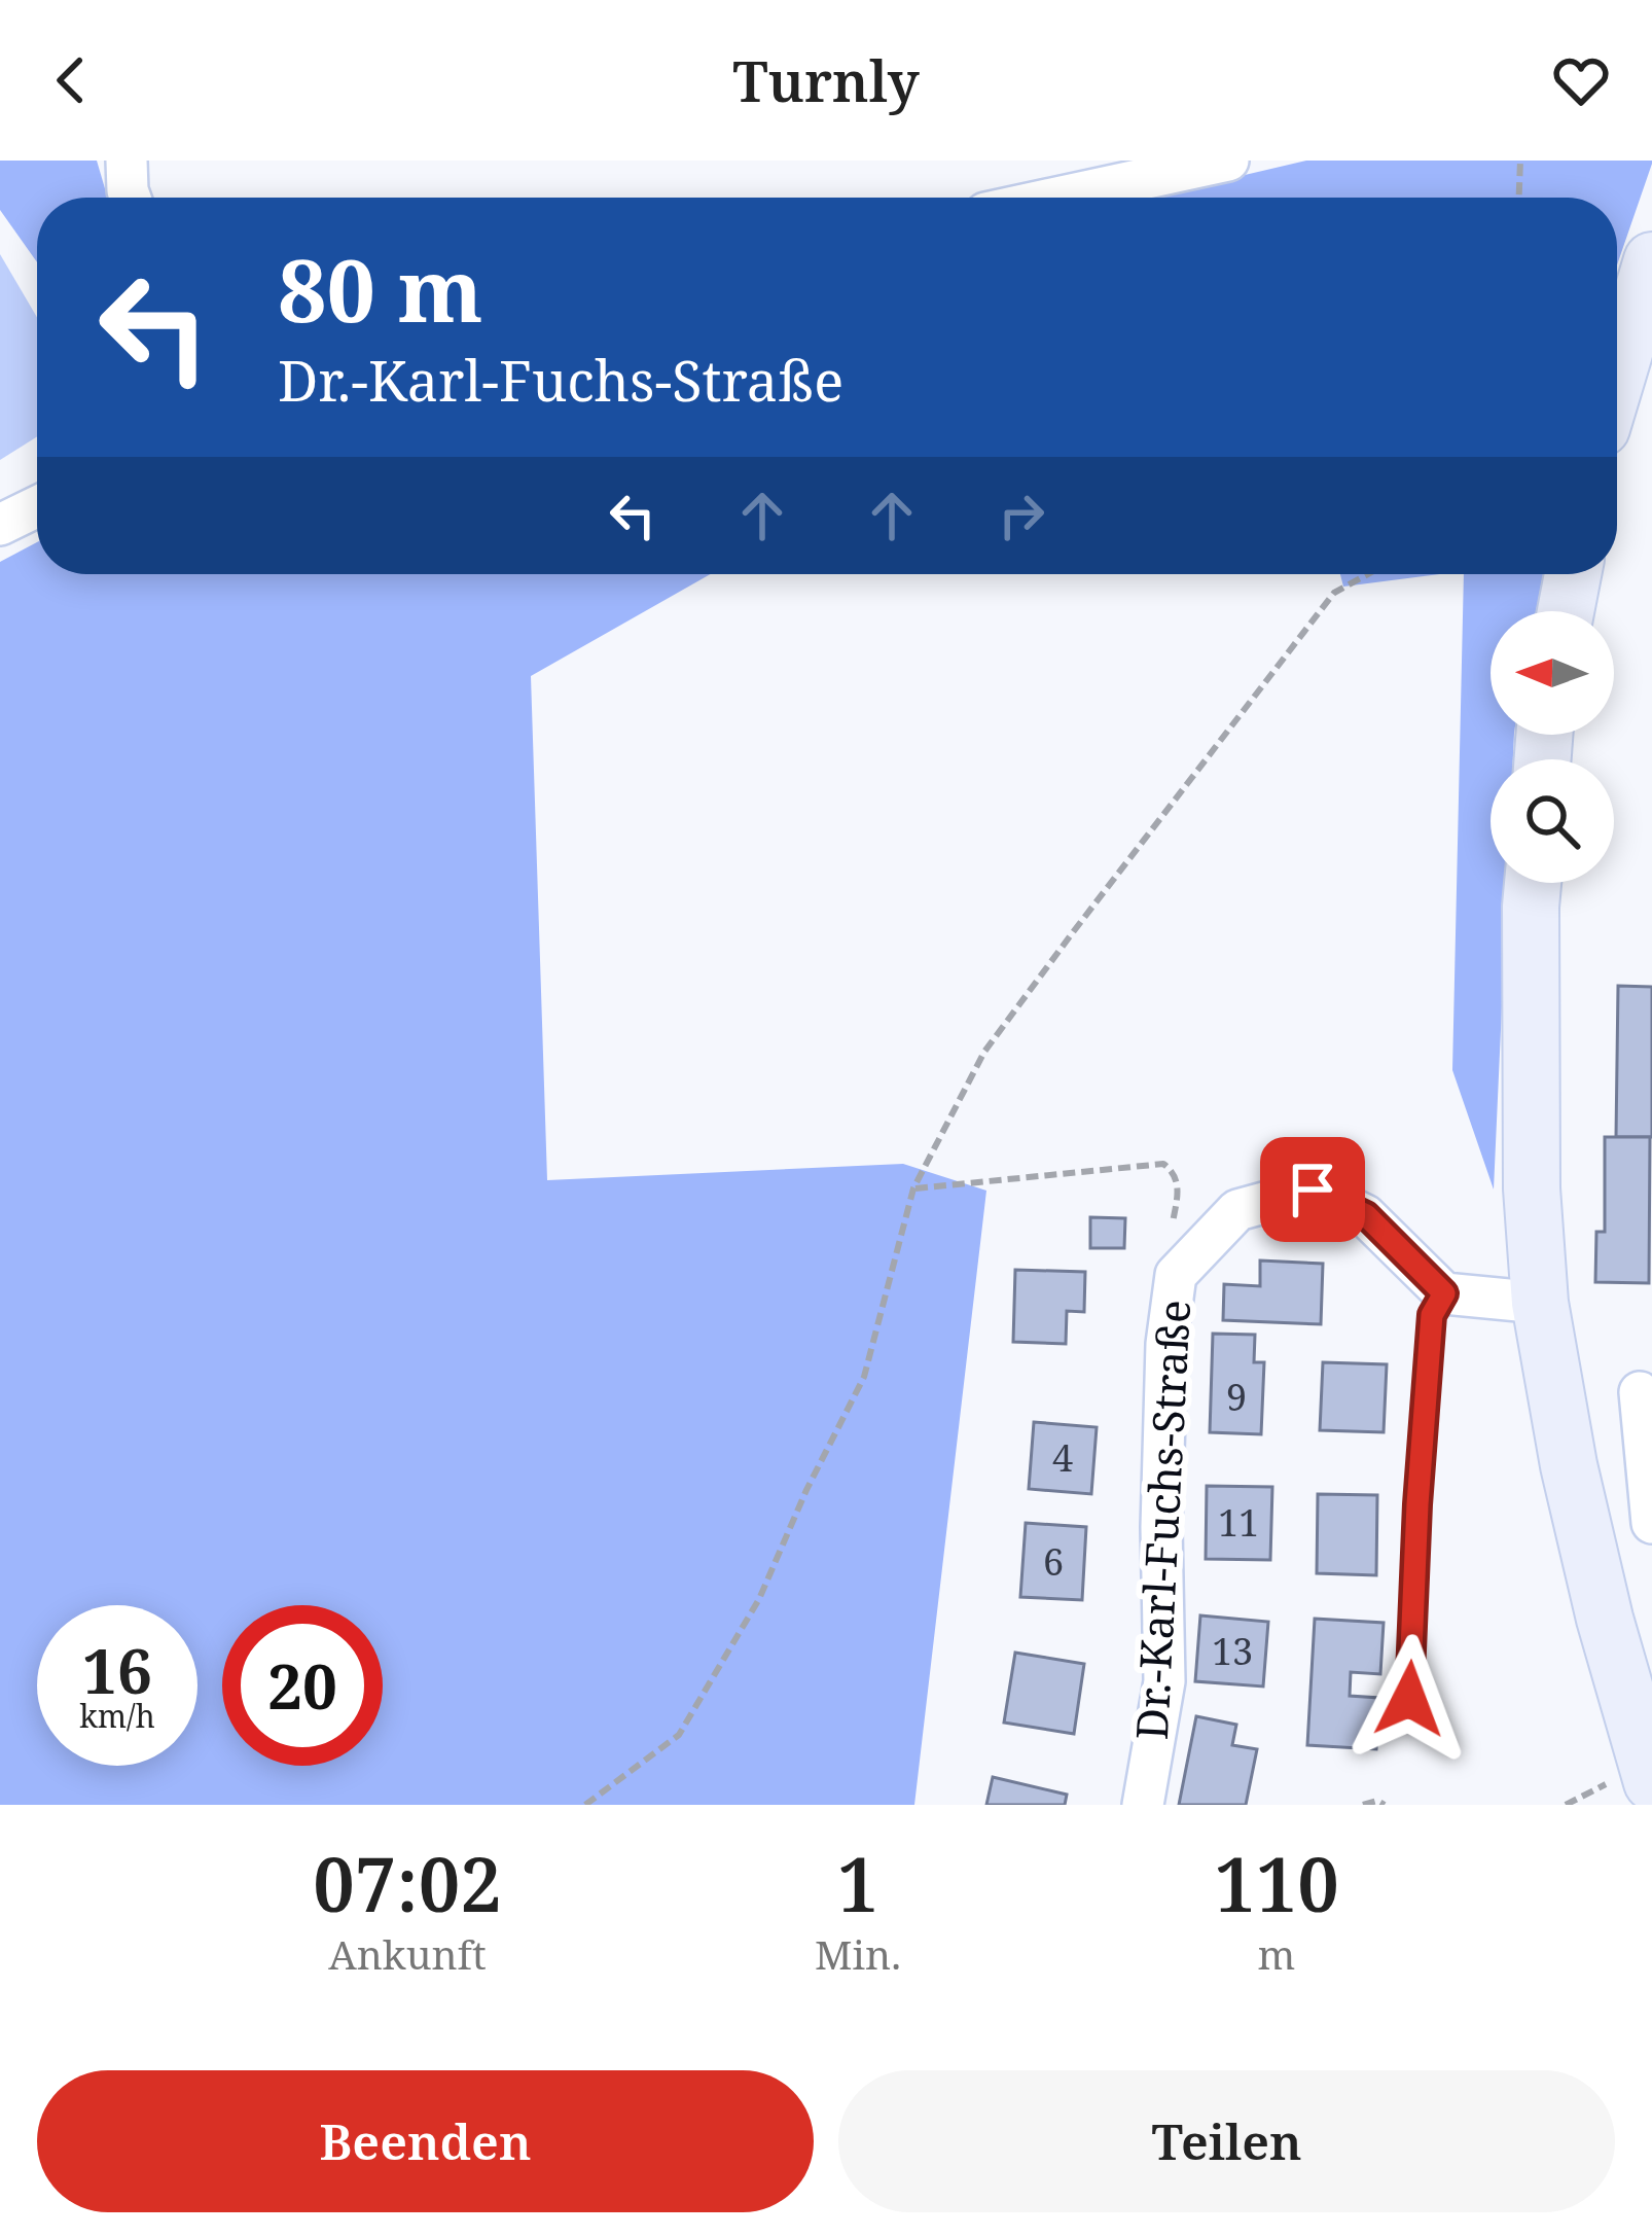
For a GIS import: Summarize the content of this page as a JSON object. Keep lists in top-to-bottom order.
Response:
{
  "streets": {
    "street": ["Dr.-Karl-Fuchs-Straße"]
  },
  "house_numbers": [
    "9",
    "4",
    "11",
    "6",
    "13"
  ],
  "north": "left",
  "page": {
    "header": "Turnly",
    "turn": ["80 m", "Dr.-Karl-Fuchs-Straße"],
    "speed": "16 km/h",
    "limit": "20",
    "eta": [
      "07:02",
      "Ankunft",
      "1",
      "Min.",
      "110",
      "m"
    ],
    "buttons": ["Beenden", "Teilen"]
  }
}
